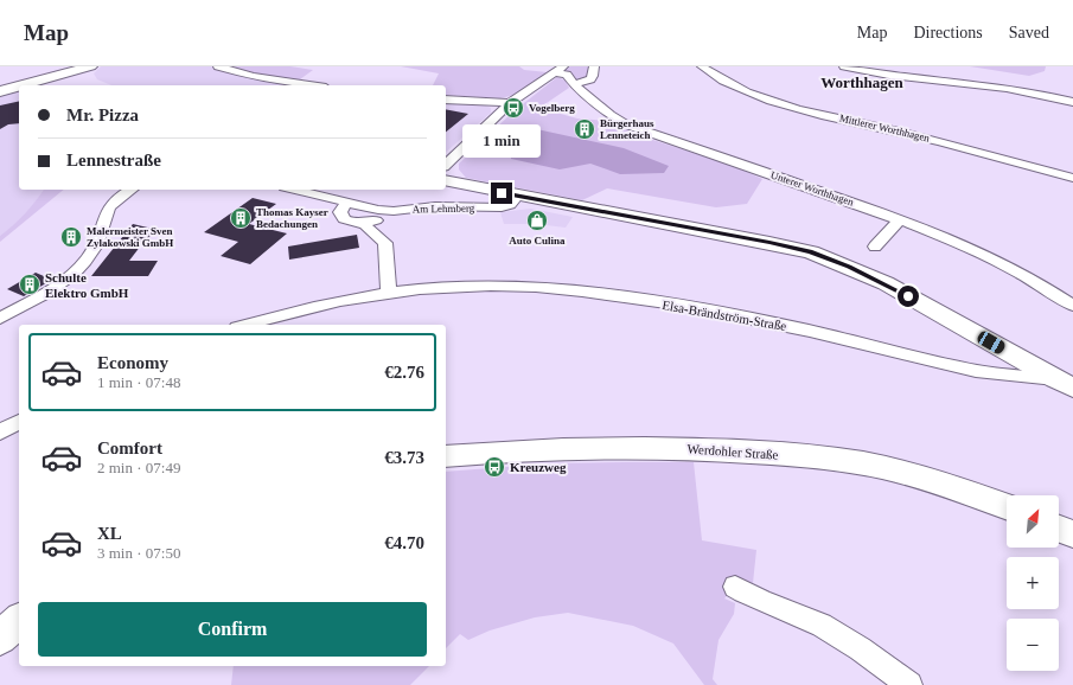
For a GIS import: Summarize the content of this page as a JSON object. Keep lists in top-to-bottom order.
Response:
{
  "streets": {
    "main road": ["Werdohler Straße"],
    "street": [
      "Mittlerer Worthhagen",
      "Unterer Worthhagen",
      "Am Lehmberg",
      "Elsa-Brändström-Straße"
    ]
  },
  "districts": ["Worthhagen"],
  "places": {
    "bus stop": ["Vogelberg", "Kreuzweg"],
    "building": [
      "Bürgerhaus Lenneteich",
      "Thomas Kayser Bedachungen",
      "Malermeister Sven Zylakowski GmbH",
      "Schulte Elektro GmbH"
    ],
    "shop": ["Auto Culina"]
  },
  "north": "top right",
  "page": {
    "header": "Map",
    "nav": ["Map", "Directions", "Saved"],
    "banner": ["Mr. Pizza", "Lennestraße"],
    "bubble": "1 min",
    "list": [
      {
        "name": "Economy",
        "note": "1 min · 07:48",
        "value": "€2.76"
      },
      {
        "name": "Comfort",
        "note": "2 min · 07:49",
        "value": "€3.73"
      },
      {
        "name": "XL",
        "note": "3 min · 07:50",
        "value": "€4.70"
      }
    ],
    "map_buttons": ["+", "−"],
    "buttons": "Confirm"
  }
}
